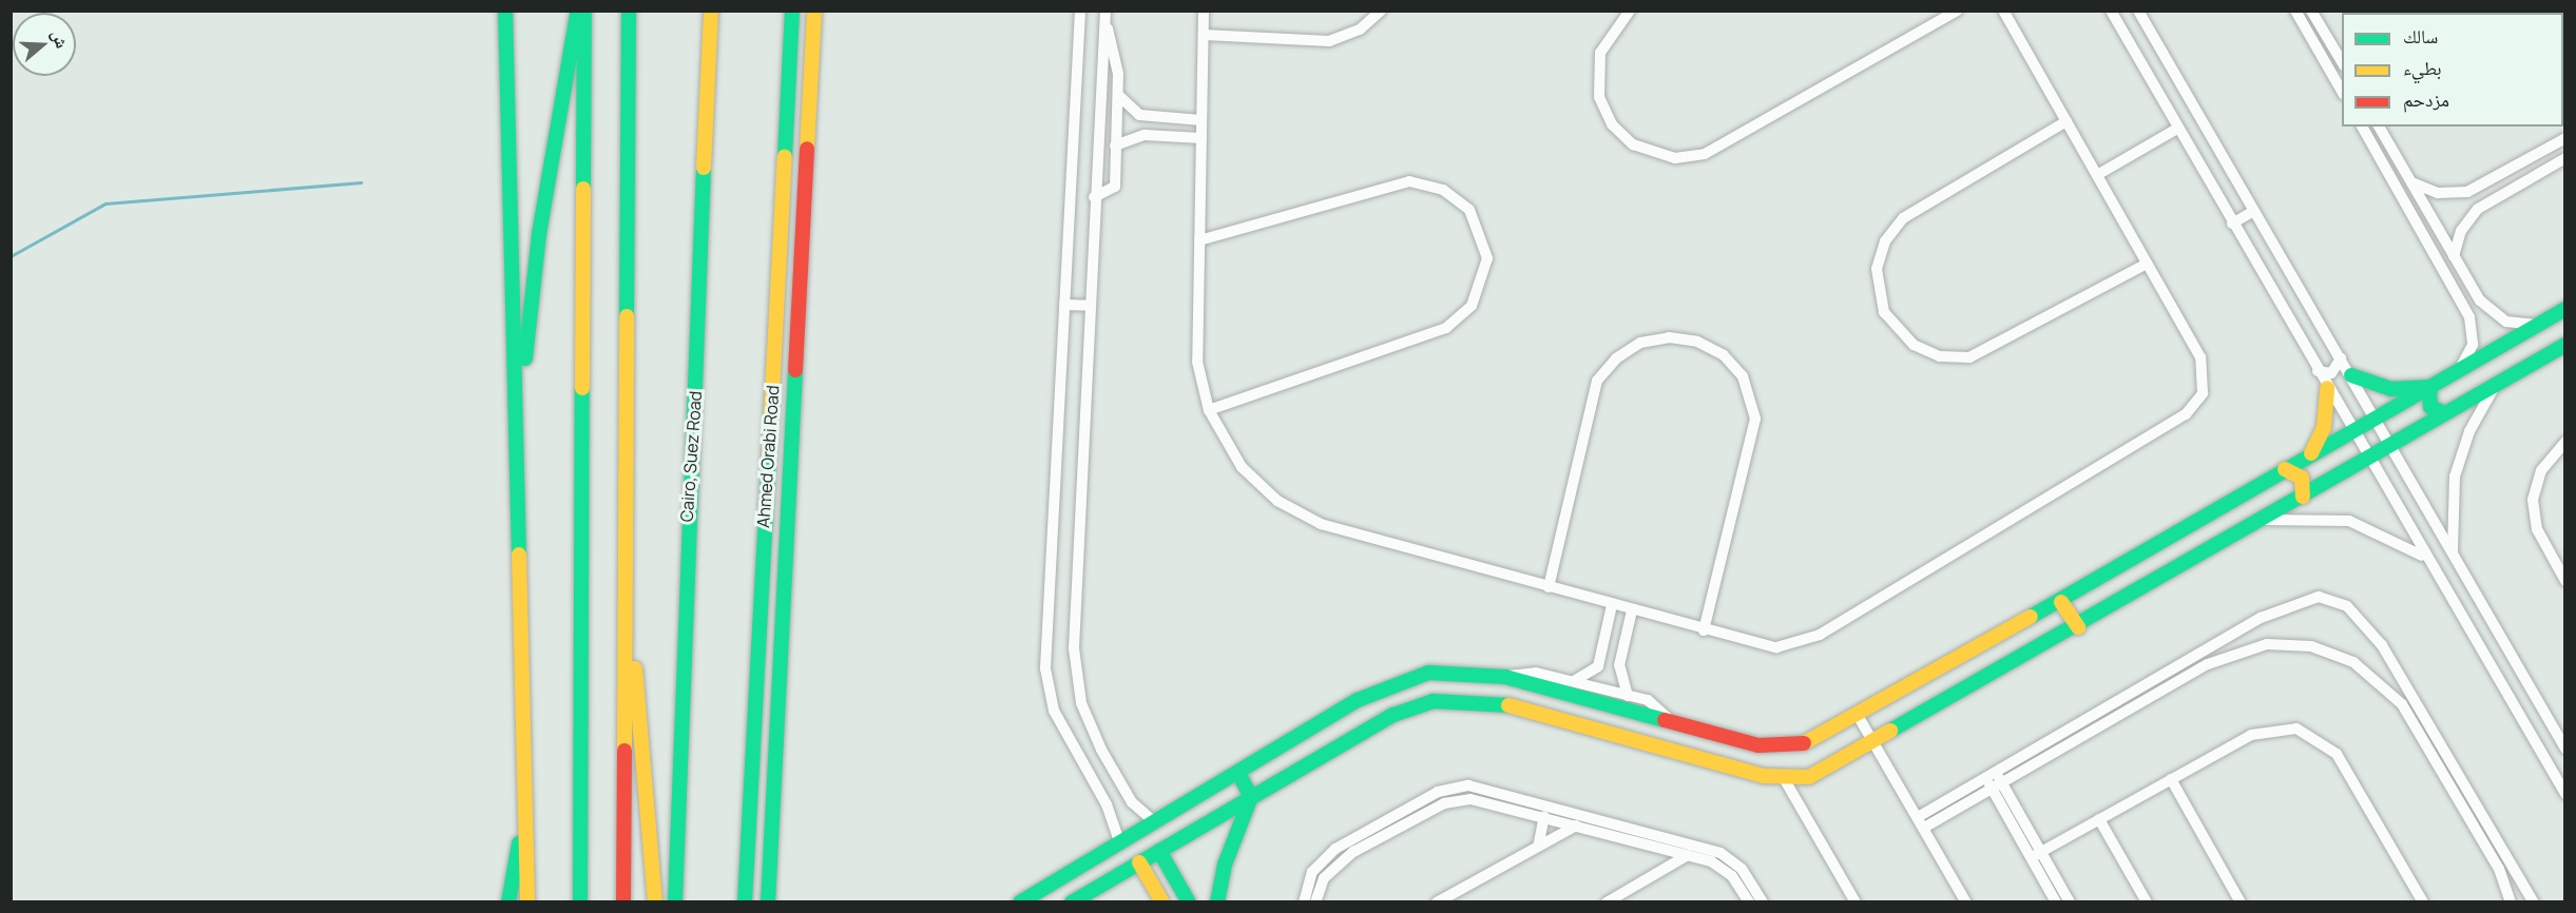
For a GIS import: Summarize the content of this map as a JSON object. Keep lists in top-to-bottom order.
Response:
{
  "streets": {
    "main road": ["Cairo, Suez Road", "Ahmed Orabi Road"]
  },
  "legend": ["سالك", "بطيء", "مزدحم"],
  "north": "right"
}
